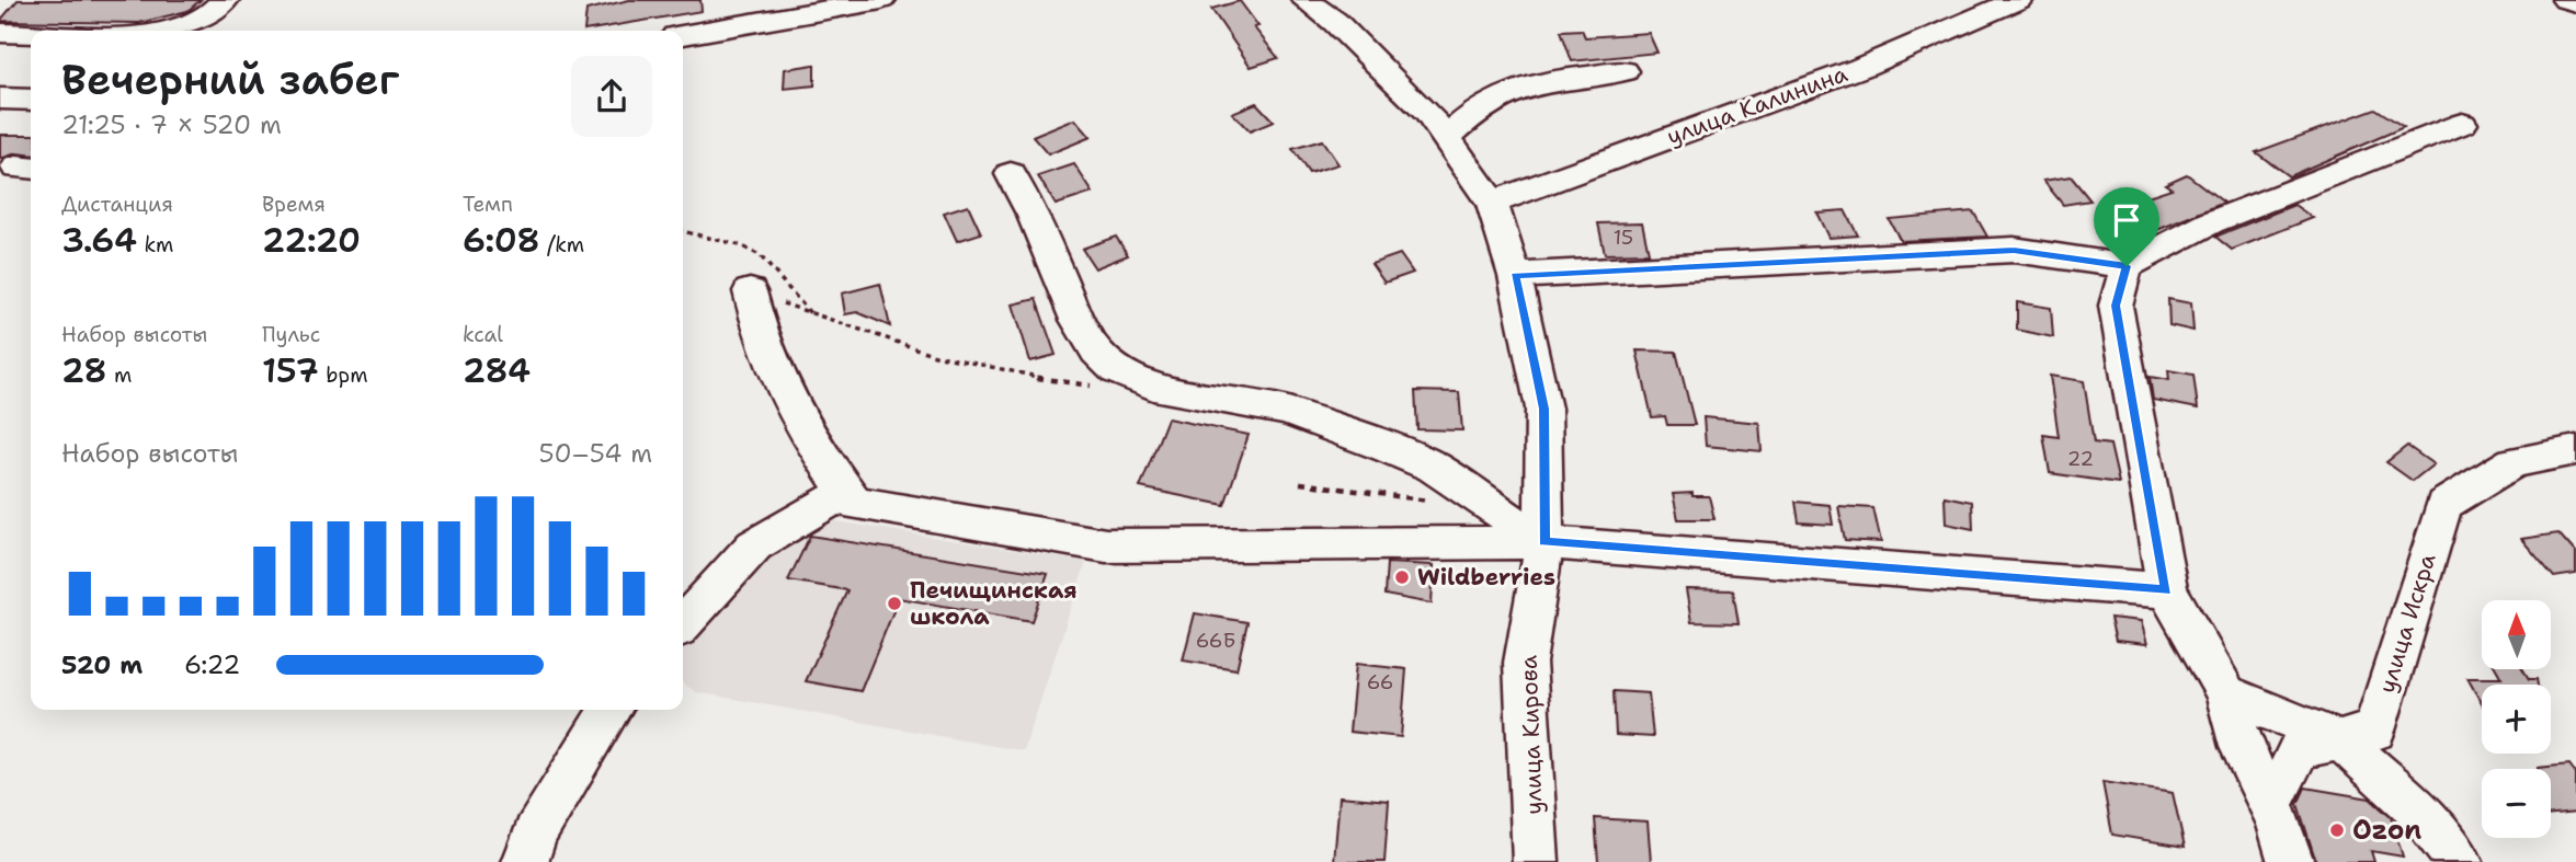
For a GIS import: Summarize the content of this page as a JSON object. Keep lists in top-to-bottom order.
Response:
{
  "streets": {
    "street": ["улица Калинина", "улица Искра", "улица Кирова"]
  },
  "crossings": [
    ["улица Калинина", "улица Кирова"]
  ],
  "places": ["Wildberries", "Печищинская школа", "Ozon"],
  "house_numbers": [
    "15",
    "22",
    "66Б",
    "66"
  ],
  "north": "top",
  "page": {
    "heading": ["Вечерний забег", "21:25 · 7 × 520 m"],
    "stats": [
      ["Дистанция", "3.64 km"],
      ["Время", "22:20"],
      ["Темп", "6:08 /km"],
      ["Набор высоты", "28 m"],
      ["Пульс", "157 bpm"],
      ["kcal", "284"]
    ],
    "chart": ["Набор высоты", "50–54 m"],
    "map_buttons": ["+", "−"],
    "list": [
      {
        "name": "520 m",
        "note": "6:22"
      }
    ]
  }
}
